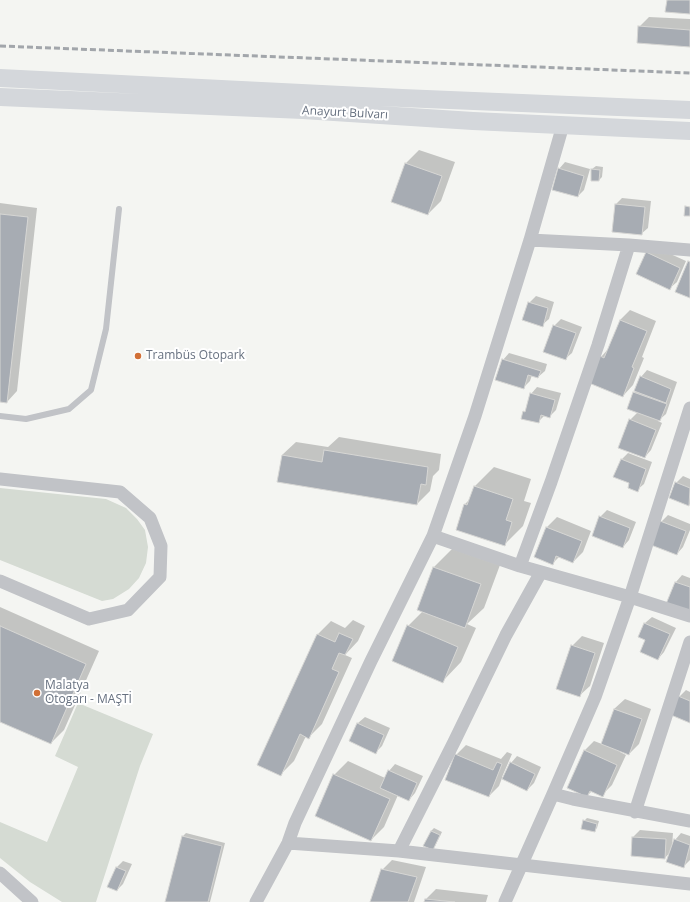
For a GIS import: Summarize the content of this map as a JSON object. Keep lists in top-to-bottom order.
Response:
{
  "streets": {
    "main road": ["Anayurt Bulvarı"]
  },
  "places": ["Trambüs Otopark", "Malatya Otogarı - MAŞTİ"]
}
